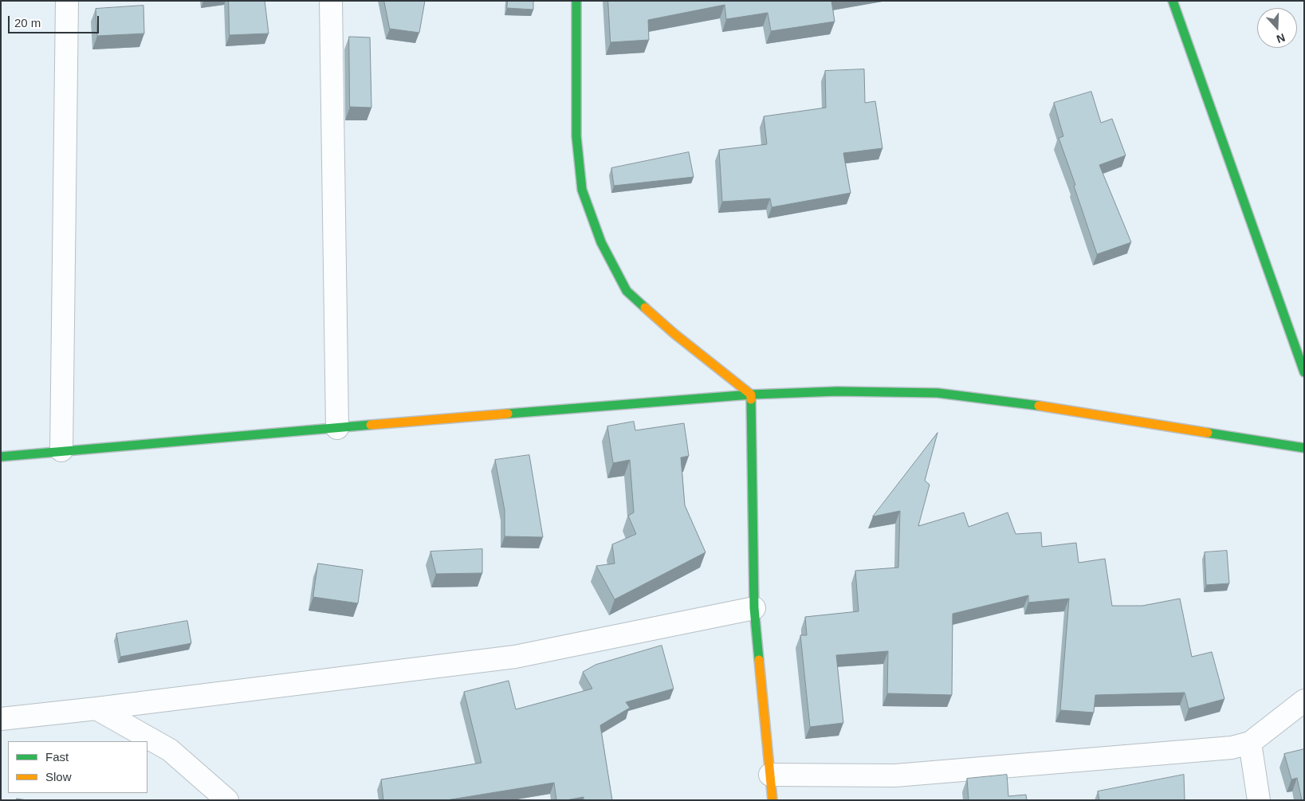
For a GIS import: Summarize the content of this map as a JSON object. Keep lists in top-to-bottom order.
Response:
{
  "legend": ["Fast", "Slow"],
  "scale_bar": "20 m",
  "north": "bottom"
}
